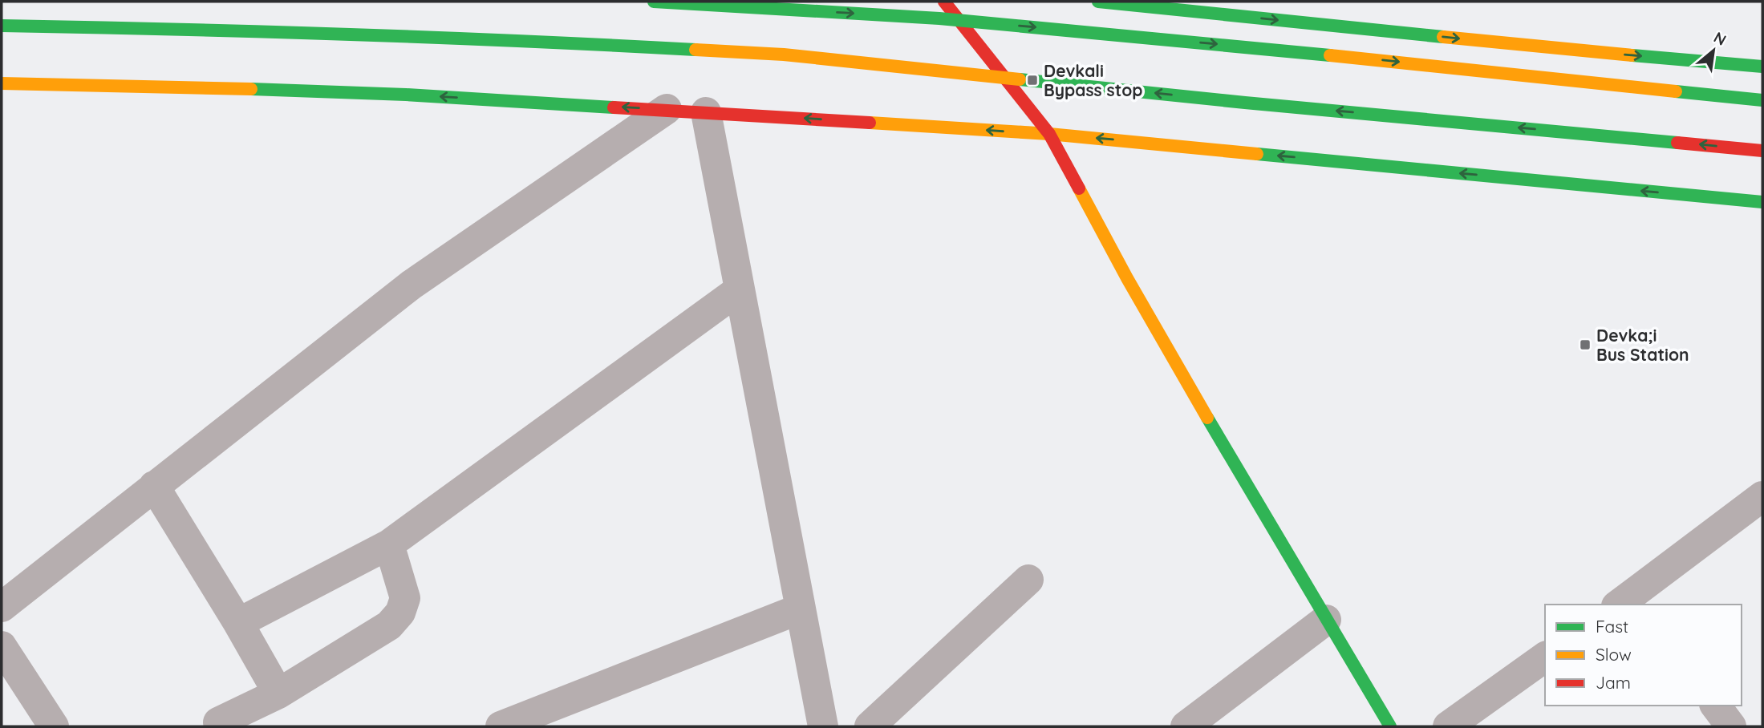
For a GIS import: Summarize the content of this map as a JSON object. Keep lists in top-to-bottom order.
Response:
{
  "places": {
    "transit": ["Devkali Bypass stop", "Devka;i Bus Station"]
  },
  "legend": ["Fast", "Slow", "Jam"],
  "north": "top right"
}
